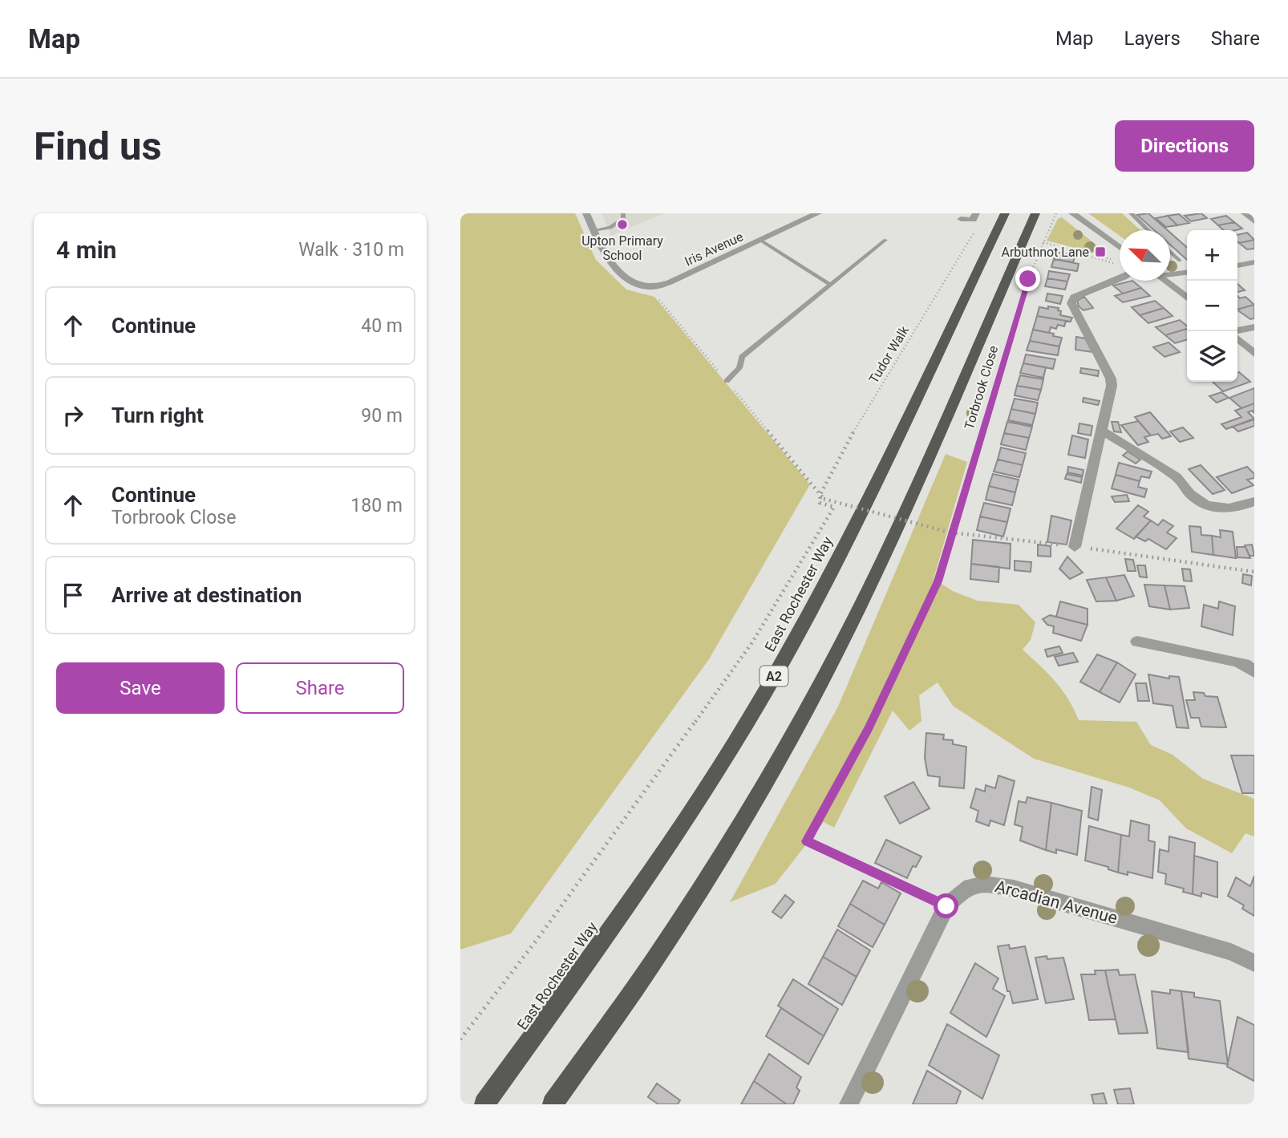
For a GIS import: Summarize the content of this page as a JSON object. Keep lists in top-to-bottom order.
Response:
{
  "streets": {
    "highway": ["East Rochester Way", "A2"],
    "street": ["Iris Avenue", "Arcadian Avenue"],
    "path": ["Tudor Walk", "Torbrook Close"]
  },
  "crossings": [
    ["Torbrook Close", "Arcadian Avenue"]
  ],
  "places": {
    "other": ["Upton Primary School"],
    "transit": ["Arbuthnot Lane"]
  },
  "north": "top left",
  "page": {
    "header": "Map",
    "nav": ["Map", "Layers", "Share"],
    "buttons": [
      "Directions",
      ["Save", "Share"]
    ],
    "title": "Find us",
    "heading": ["4 min", "Walk · 310 m"],
    "map_buttons": ["+", "−"],
    "list": [
      ["Continue", "40 m"],
      ["Turn right", "90 m"],
      ["Continue", "Torbrook Close", "180 m"],
      "Arrive at destination"
    ]
  }
}
